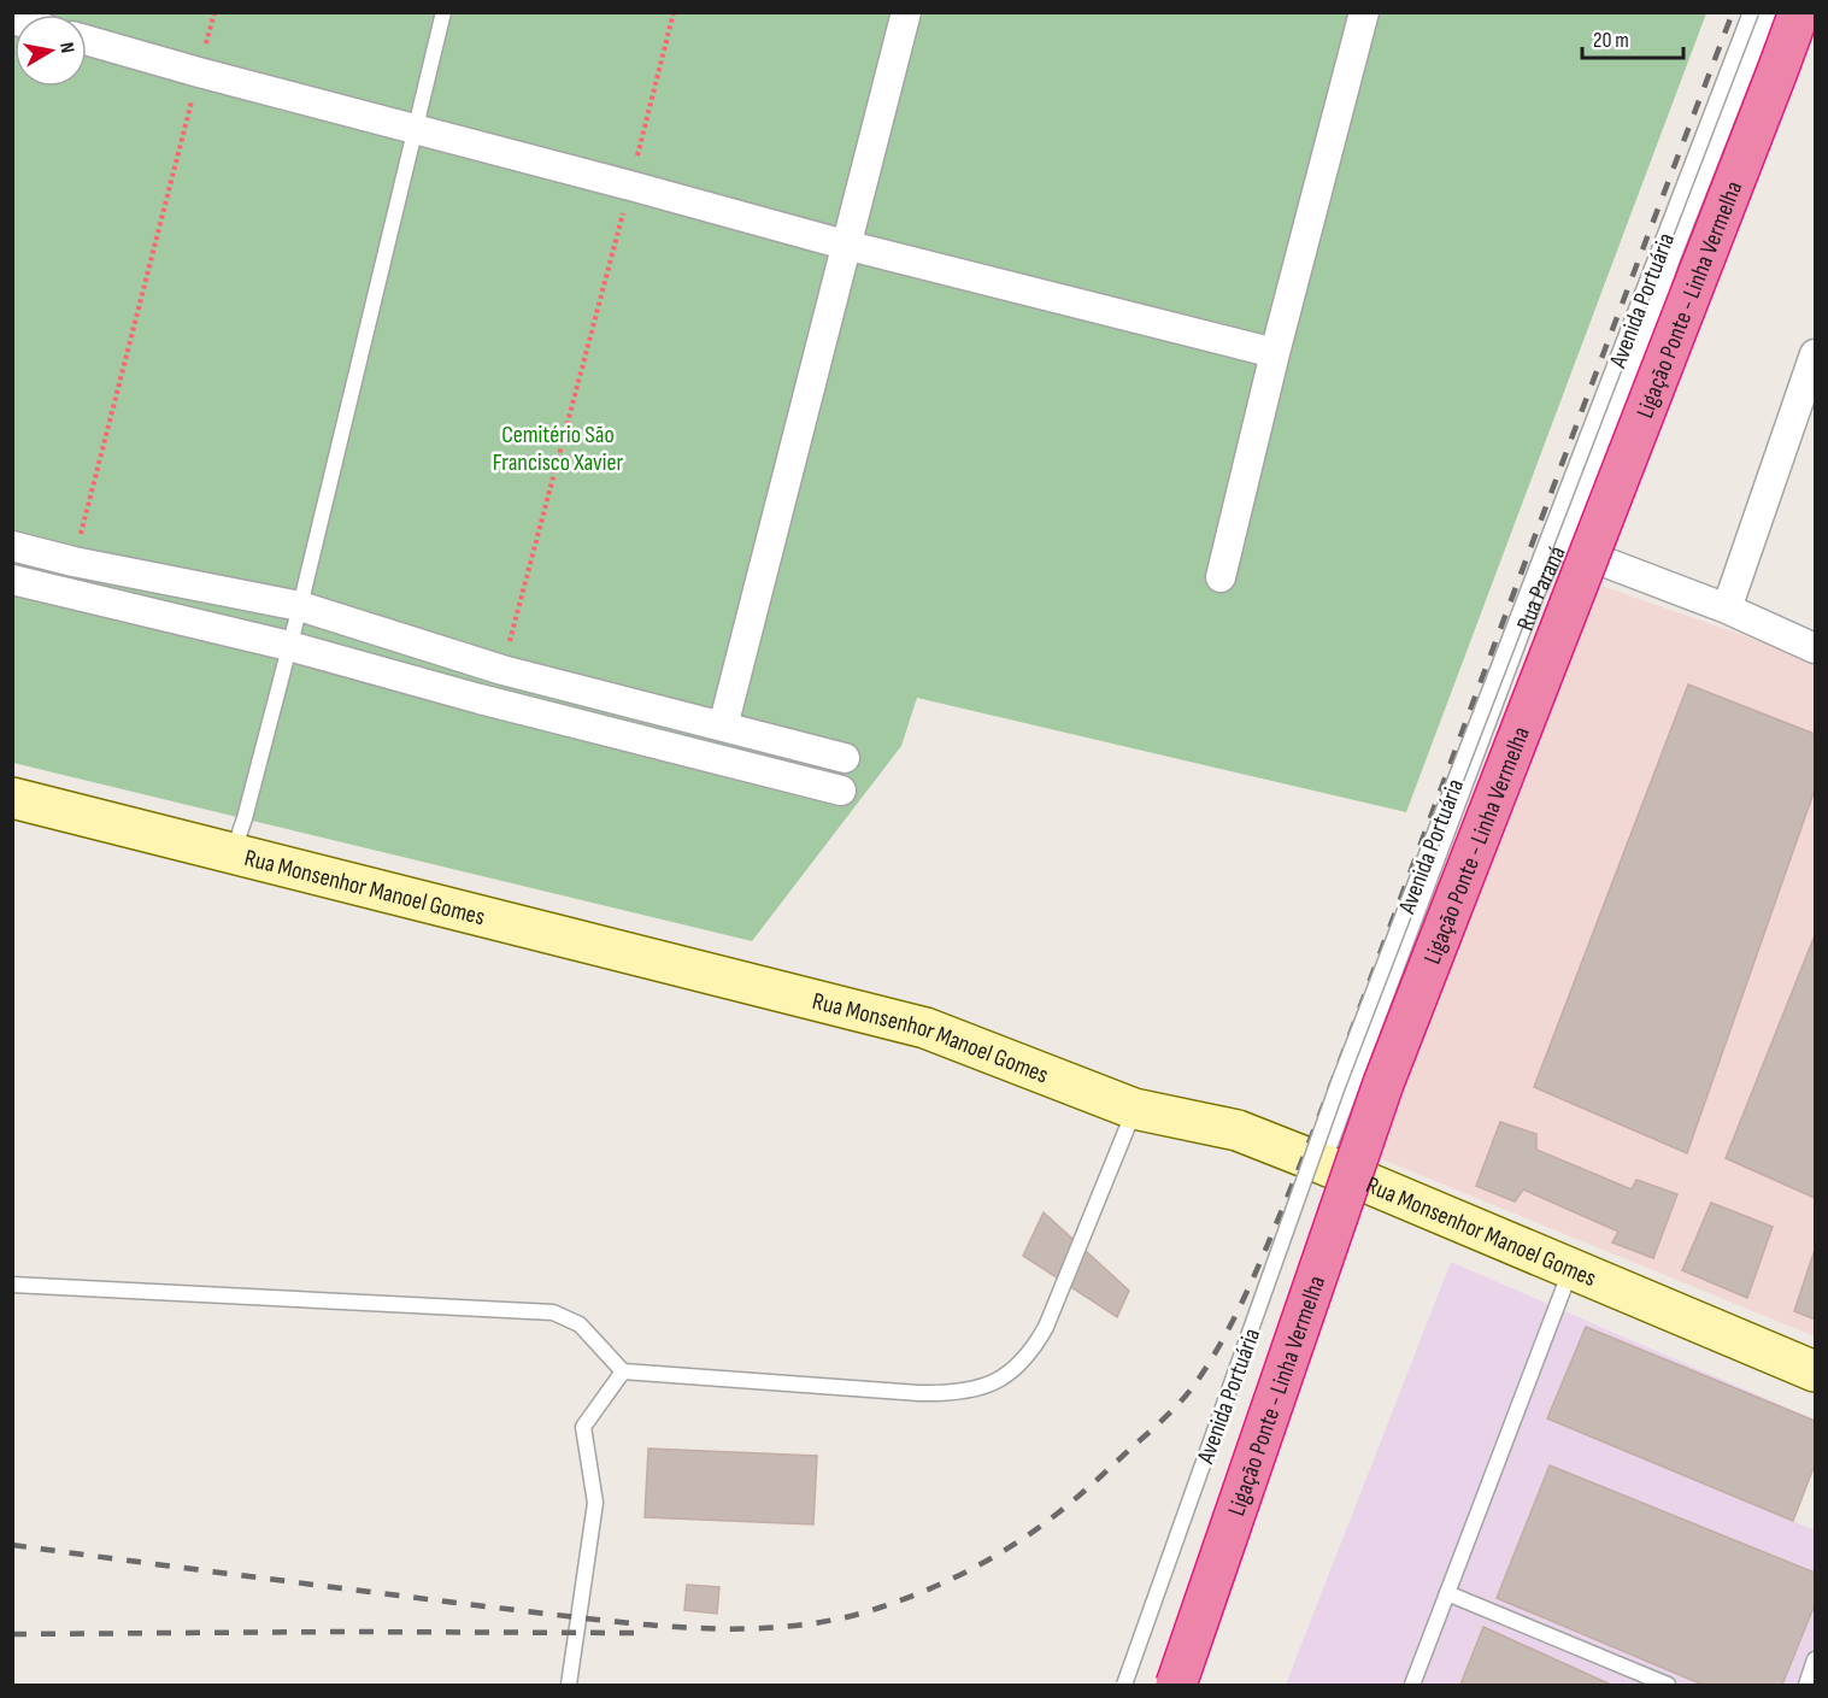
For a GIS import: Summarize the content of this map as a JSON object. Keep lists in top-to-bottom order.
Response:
{
  "streets": {
    "highway": ["Ligação Ponte - Linha Vermelha"],
    "street": ["Rua Paraná", "Rua Monsenhor Manoel Gomes"],
    "lane": ["Avenida Portuária"]
  },
  "crossings": [
    ["Rua Paraná", "Rua Monsenhor Manoel Gomes"]
  ],
  "parks": ["Cemitério São Francisco Xavier"],
  "scale_bar": "20 m",
  "north": "right"
}
